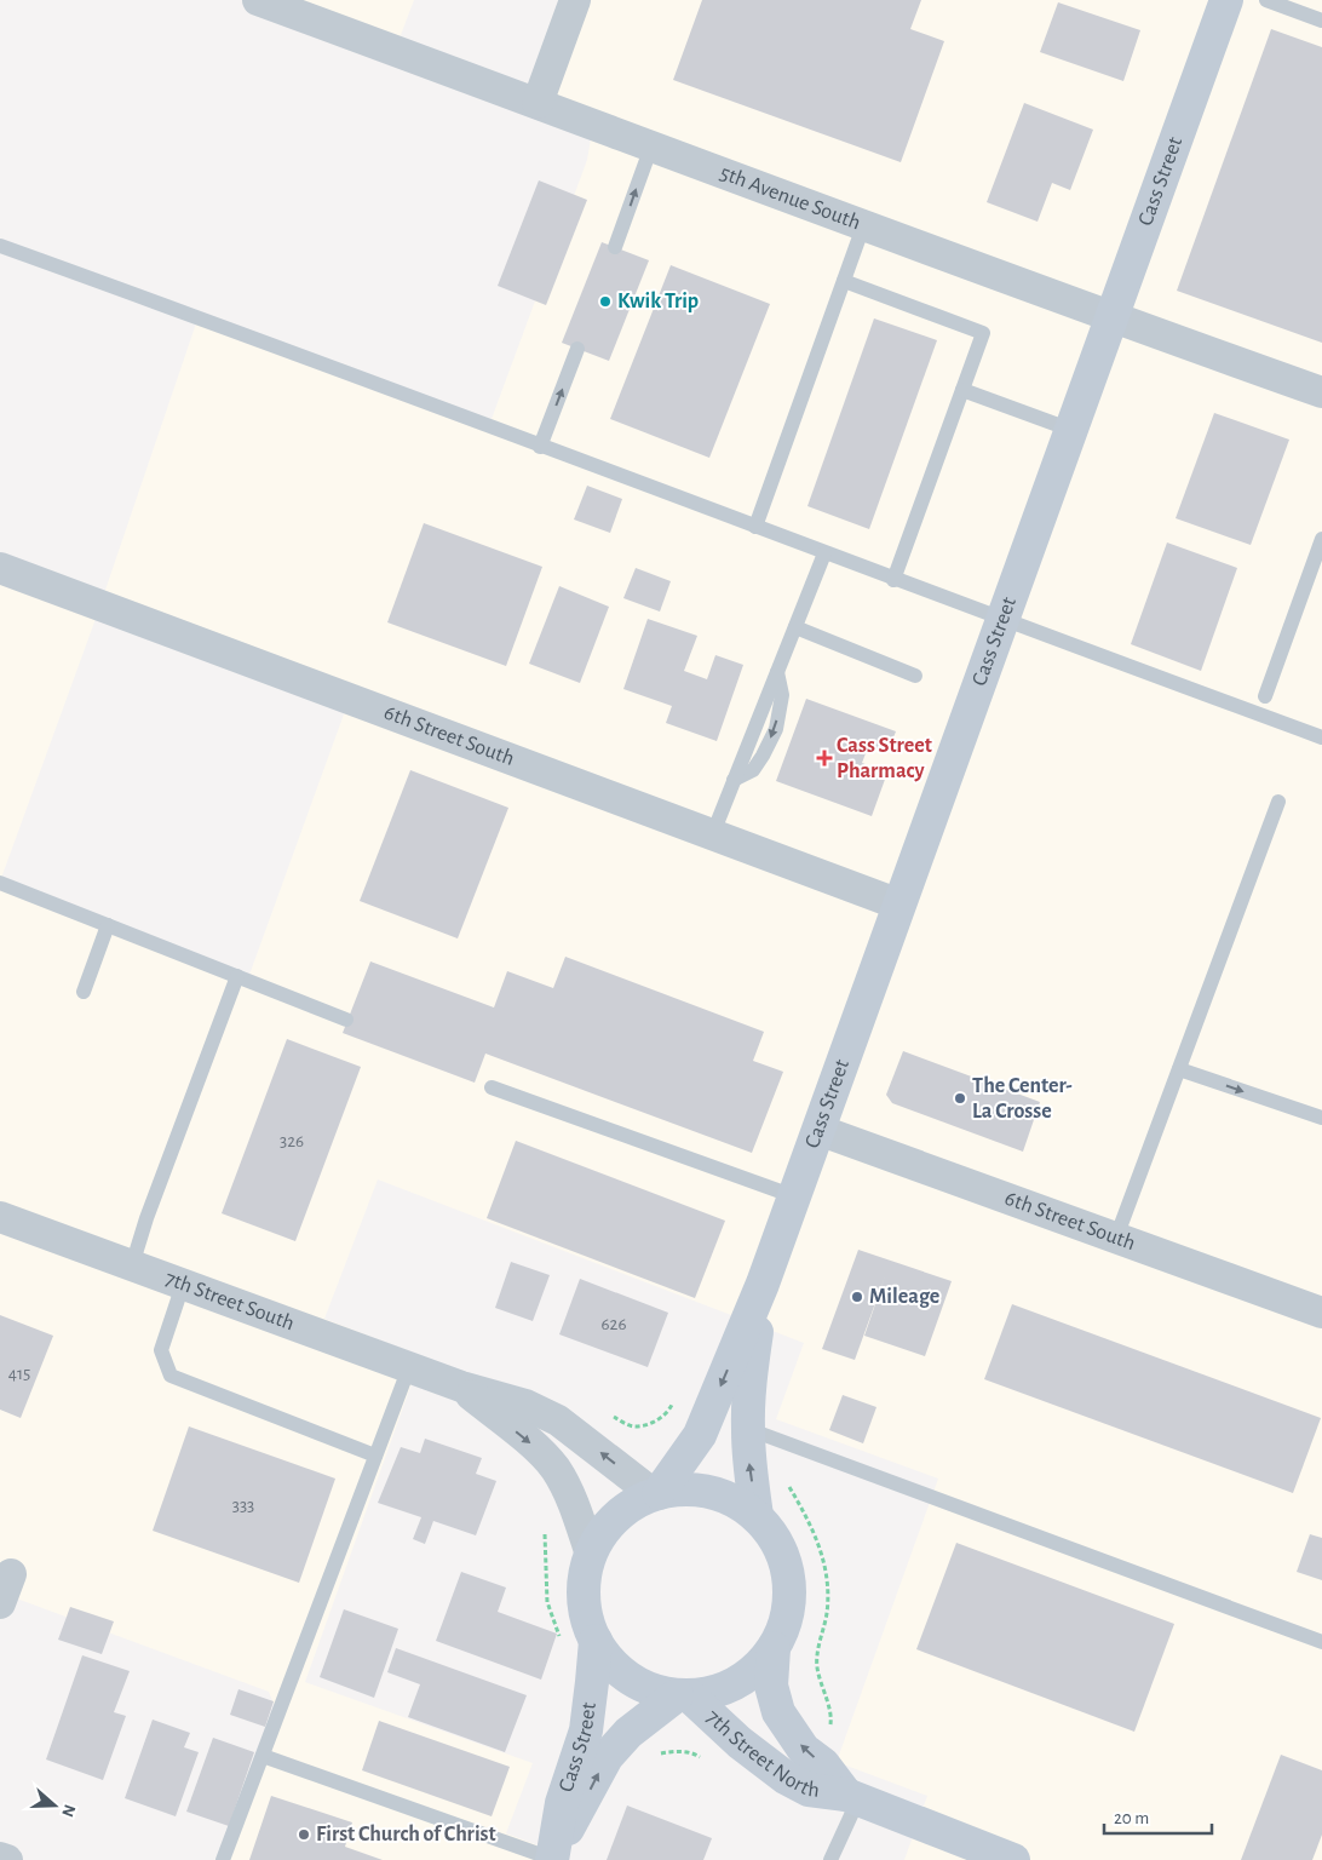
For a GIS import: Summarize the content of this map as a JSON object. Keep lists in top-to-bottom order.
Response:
{
  "streets": {
    "main road": ["Cass Street", "7th Street North"],
    "street": ["5th Avenue South", "6th Street South", "7th Street South"]
  },
  "crossings": [
    ["Cass Street", "5th Avenue South"],
    ["Cass Street", "6th Street South"],
    ["Cass Street", "7th Street South"],
    ["Cass Street", "7th Street North"],
    ["7th Street South", "7th Street North"]
  ],
  "places": {
    "other": [
      "Kwik Trip",
      "The Center- La Crosse",
      "Mileage",
      "First Church of Christ"
    ],
    "health": ["Cass Street Pharmacy"]
  },
  "house_numbers": [
    "326",
    "626",
    "415",
    "333"
  ],
  "scale_bar": "20 m",
  "north": "right"
}
